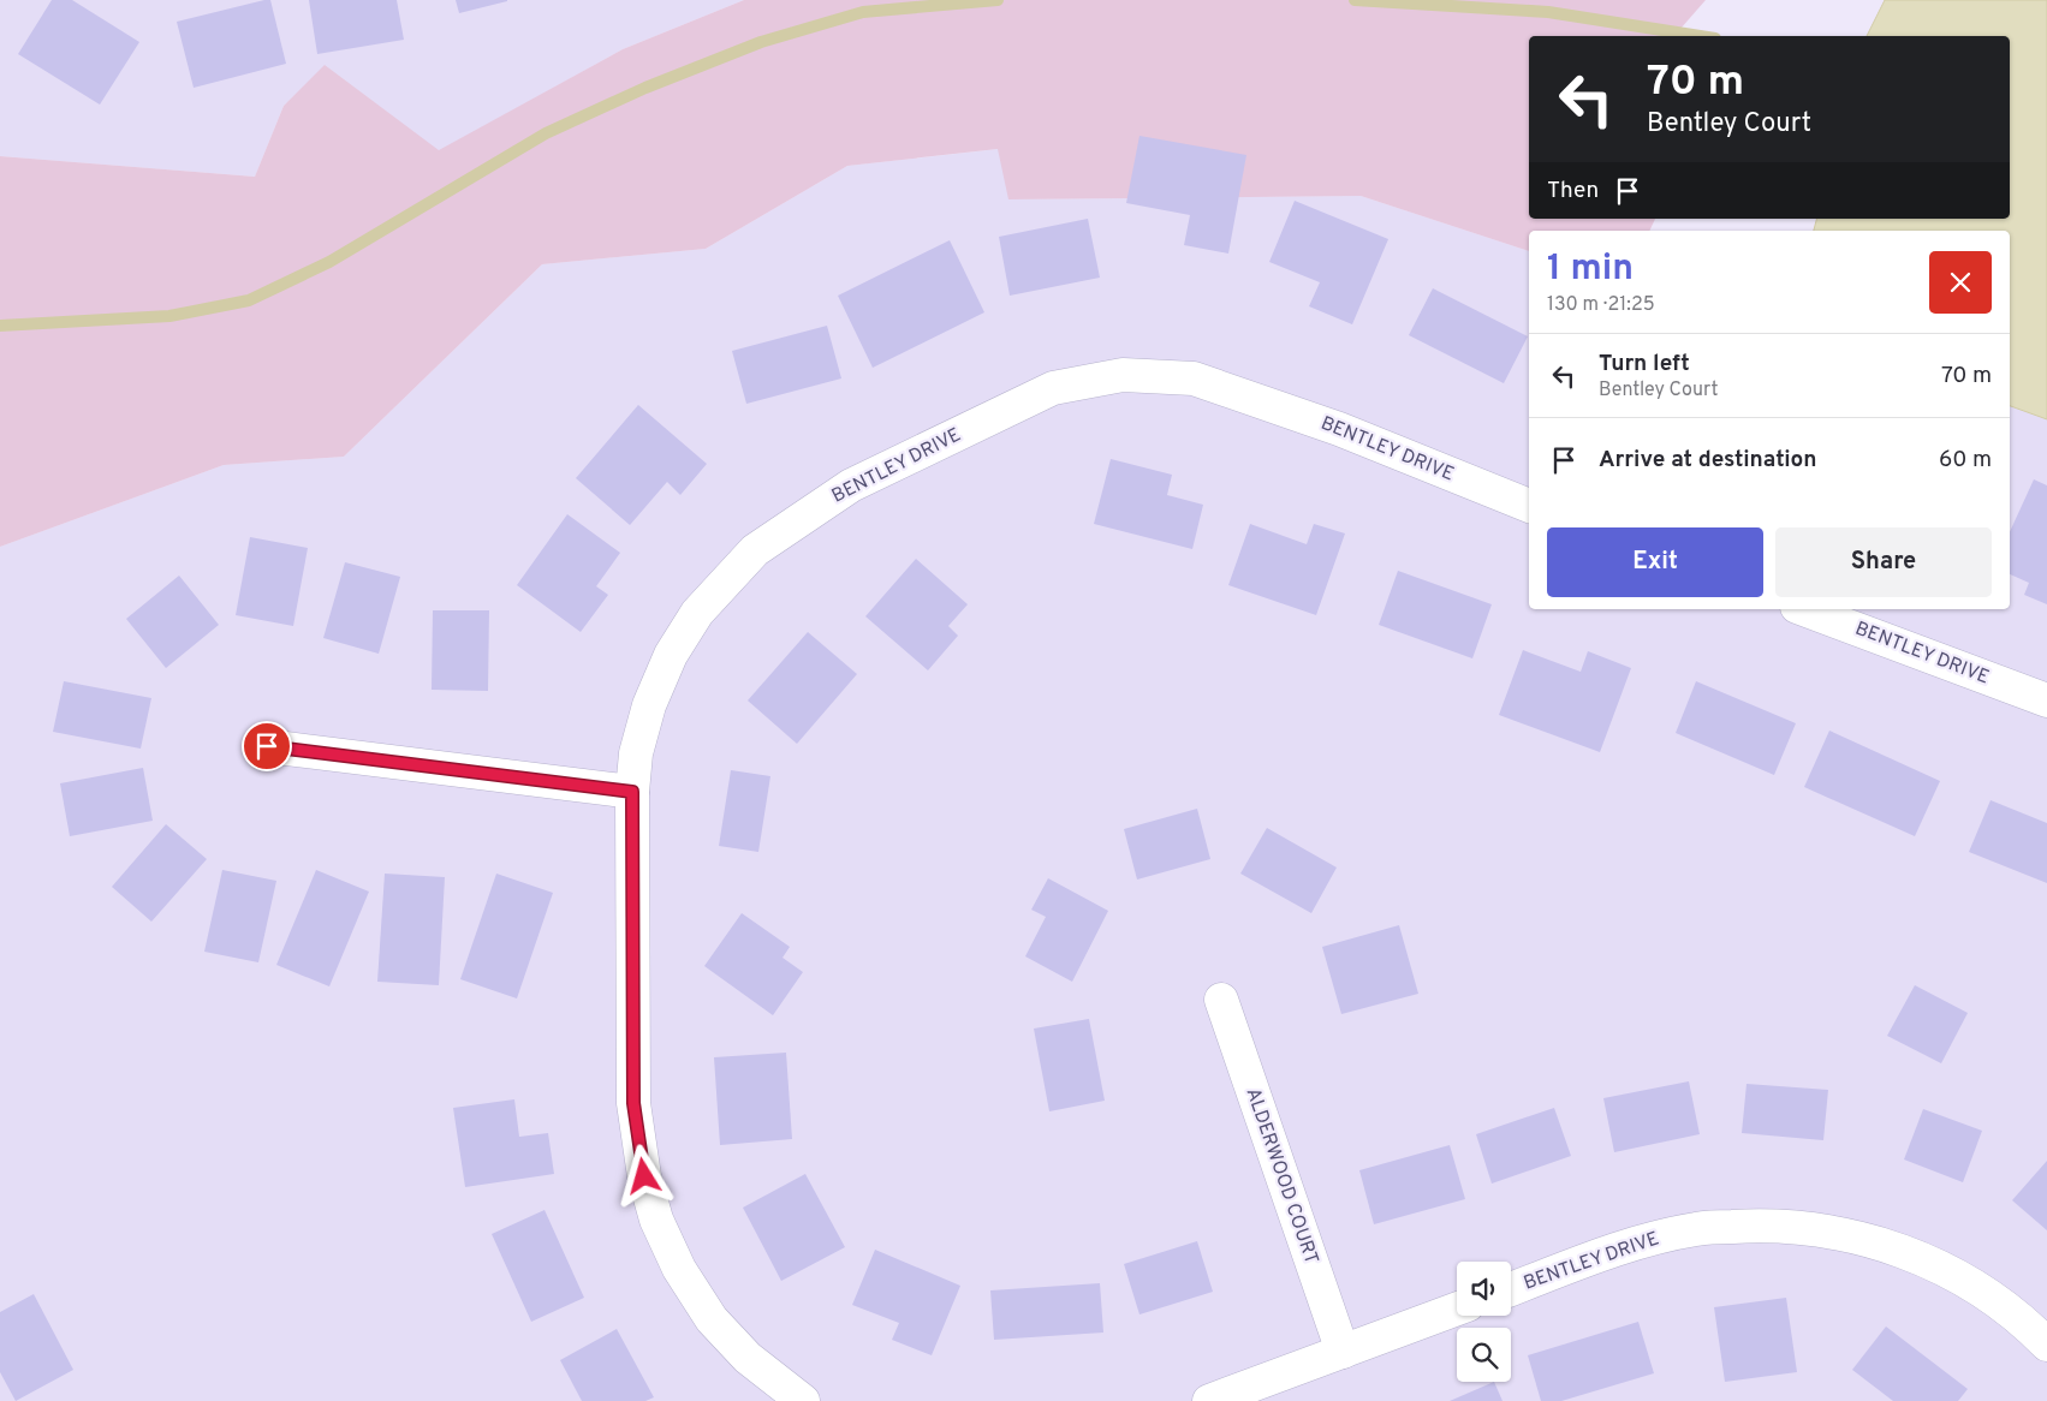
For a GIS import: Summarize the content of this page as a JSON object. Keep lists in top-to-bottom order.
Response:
{
  "streets": {
    "street": ["BENTLEY DRIVE", "ALDERWOOD COURT"]
  },
  "page": {
    "turn": ["70 m", "Bentley Court"],
    "then": "Then",
    "heading": ["1 min", "130 m · 21:25"],
    "list": [
      {
        "name": "Turn left",
        "note": "Bentley Court",
        "value": "70 m"
      },
      {
        "name": "Arrive at destination",
        "value": "60 m"
      }
    ],
    "buttons": ["Exit", "Share"]
  }
}
